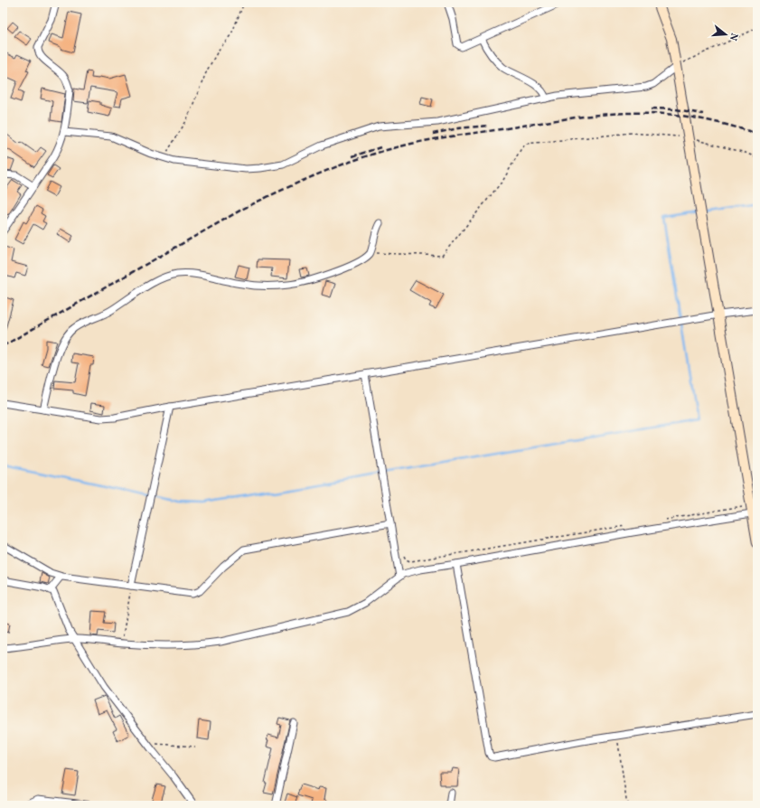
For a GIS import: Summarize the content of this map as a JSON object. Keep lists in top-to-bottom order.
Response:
{
  "north": "right"
}
